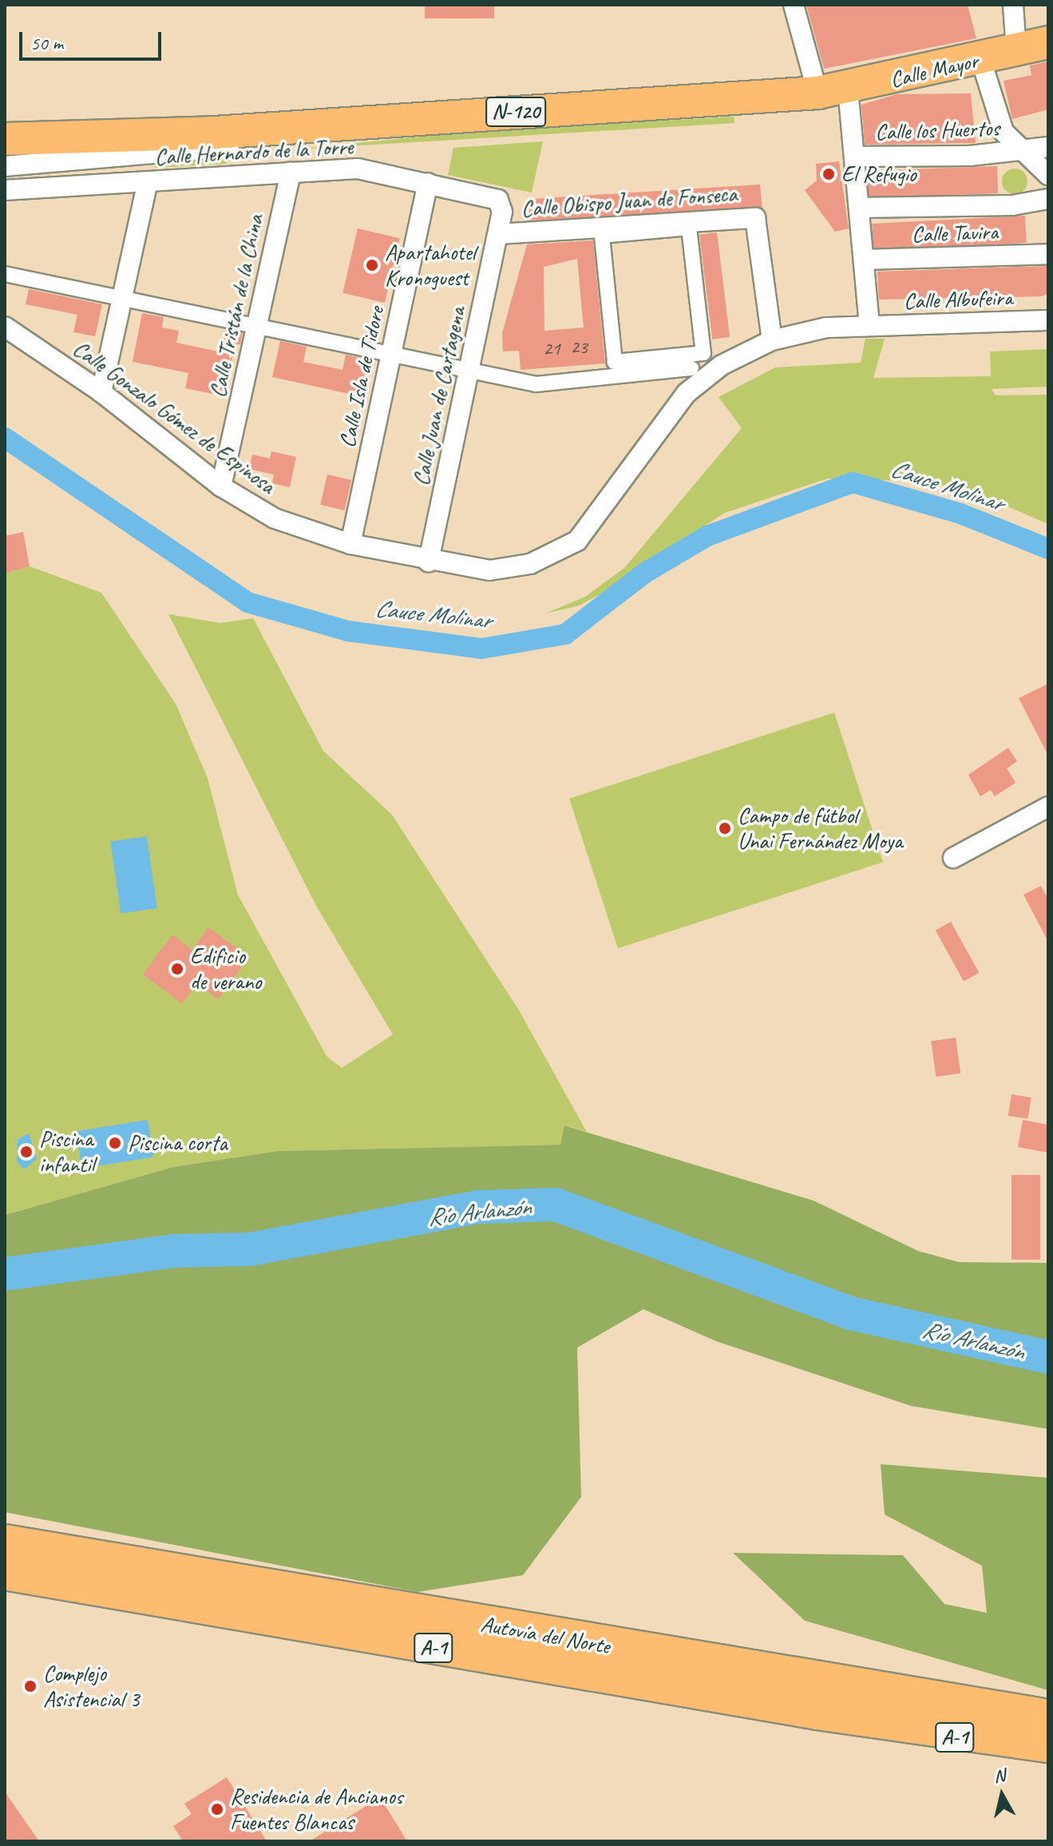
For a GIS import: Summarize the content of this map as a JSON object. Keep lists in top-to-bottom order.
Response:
{
  "streets": {
    "highway": [
      "Calle Mayor",
      "N-120",
      "Autovía del Norte",
      "A-1"
    ],
    "street": [
      "Calle los Huertos",
      "Calle Hernardo de la Torre",
      "Calle Obispo Juan de Fonseca",
      "Calle Tavira",
      "Calle Albufeira",
      "Calle Tristán de la China",
      "Calle Isla de Tidore",
      "Calle Juan de Cartagena",
      "Calle Gonzalo Gómez de Espinosa"
    ]
  },
  "crossings": [
    ["Calle Mayor", "N-120"],
    ["Calle Hernardo de la Torre", "Calle Tristán de la China"],
    ["Calle Hernardo de la Torre", "Calle Isla de Tidore"],
    ["Calle Hernardo de la Torre", "Calle Juan de Cartagena"],
    ["Calle Obispo Juan de Fonseca", "Calle Juan de Cartagena"],
    ["Calle Obispo Juan de Fonseca", "Calle Gonzalo Gómez de Espinosa"],
    ["Calle Albufeira", "Calle Gonzalo Gómez de Espinosa"],
    ["Calle Tristán de la China", "Calle Gonzalo Gómez de Espinosa"],
    ["Calle Isla de Tidore", "Calle Gonzalo Gómez de Espinosa"],
    ["Calle Juan de Cartagena", "Calle Gonzalo Gómez de Espinosa"],
    ["Autovía del Norte", "A-1"]
  ],
  "water": ["Cauce Molinar", "Río Arlanzón"],
  "places": [
    "El Refugio",
    "Apartahotel Kronoguest",
    "Campo de fútbol Unai Fernández Moya",
    "Edificio de verano",
    "Piscina corta",
    "Piscina infantil",
    "Complejo Asistencial 3",
    "Residencia de Ancianos Fuentes Blancas"
  ],
  "house_numbers": ["23", "21"],
  "scale_bar": "50 m",
  "north": "top"
}
